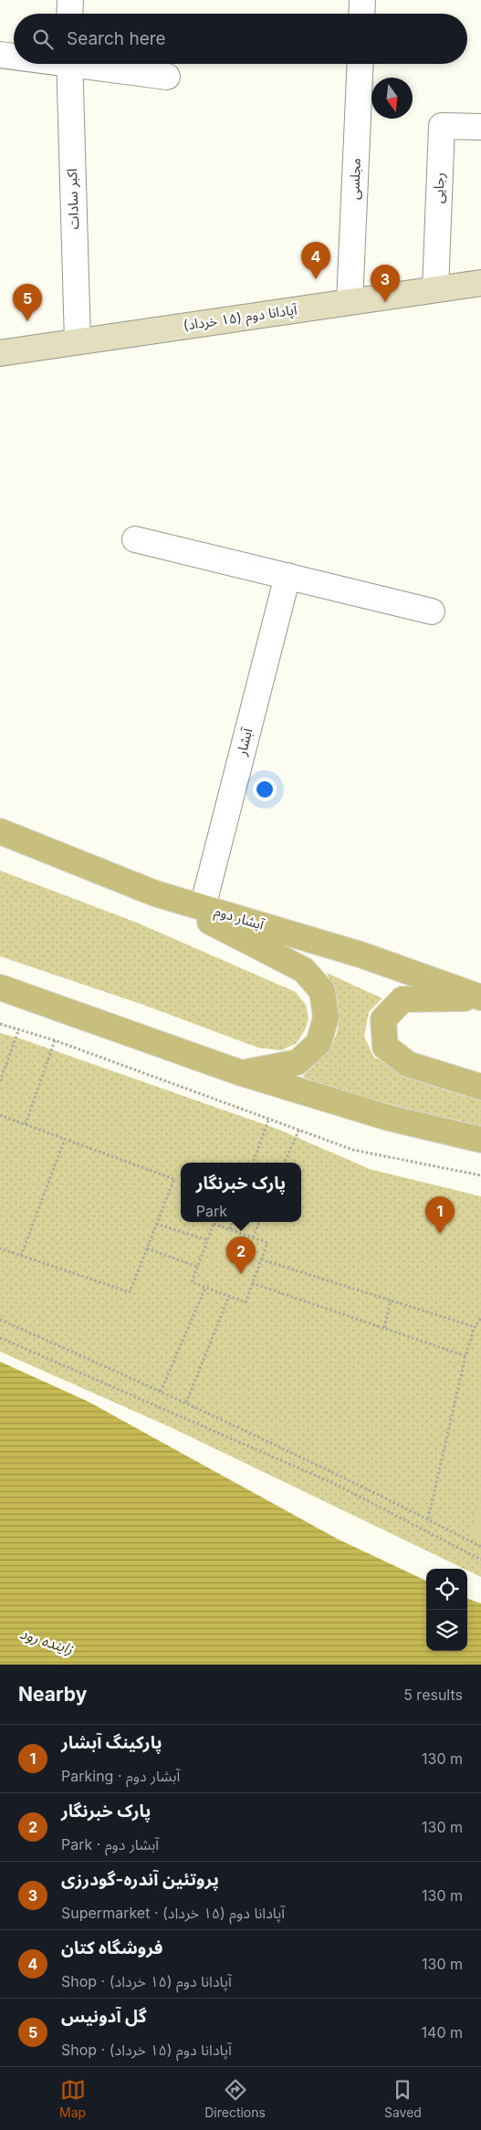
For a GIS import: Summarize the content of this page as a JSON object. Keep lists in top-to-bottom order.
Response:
{
  "streets": {
    "main road": ["آپادانا دوم (۱۵ خرداد)", "آبشار دوم"],
    "street": [
      "مجلسی",
      "رجایی",
      "اکبر سادات",
      "آبشار"
    ]
  },
  "crossings": [
    ["مجلسی", "آپادانا دوم (۱۵ خرداد)"],
    ["رجایی", "آپادانا دوم (۱۵ خرداد)"],
    ["اکبر سادات", "آپادانا دوم (۱۵ خرداد)"],
    ["آبشار", "آبشار دوم"]
  ],
  "water": ["زاینده رود"],
  "north": "bottom",
  "page": {
    "search": "Search here",
    "pins": [
      "4",
      "3",
      "5",
      "1",
      "2"
    ],
    "popup": ["پارک خبرنگار", "Park"],
    "heading": ["Nearby", "5 results"],
    "list": [
      {
        "mark": "1",
        "name": "پارکینگ آبشار",
        "note": "Parking · آبشار دوم",
        "value": "130 m"
      },
      {
        "mark": "2",
        "name": "پارک خبرنگار",
        "note": "Park · آبشار دوم",
        "value": "130 m"
      },
      {
        "mark": "3",
        "name": "پروتئین آندره-گودرزی",
        "note": "Supermarket · آپادانا دوم (۱۵ خرداد)",
        "value": "130 m"
      },
      {
        "mark": "4",
        "name": "فروشگاه کتان",
        "note": "Shop · آپادانا دوم (۱۵ خرداد)",
        "value": "130 m"
      },
      {
        "mark": "5",
        "name": "گل آدونیس",
        "note": "Shop · آپادانا دوم (۱۵ خرداد)",
        "value": "140 m"
      }
    ],
    "nav": ["Map", "Directions", "Saved"]
  }
}
